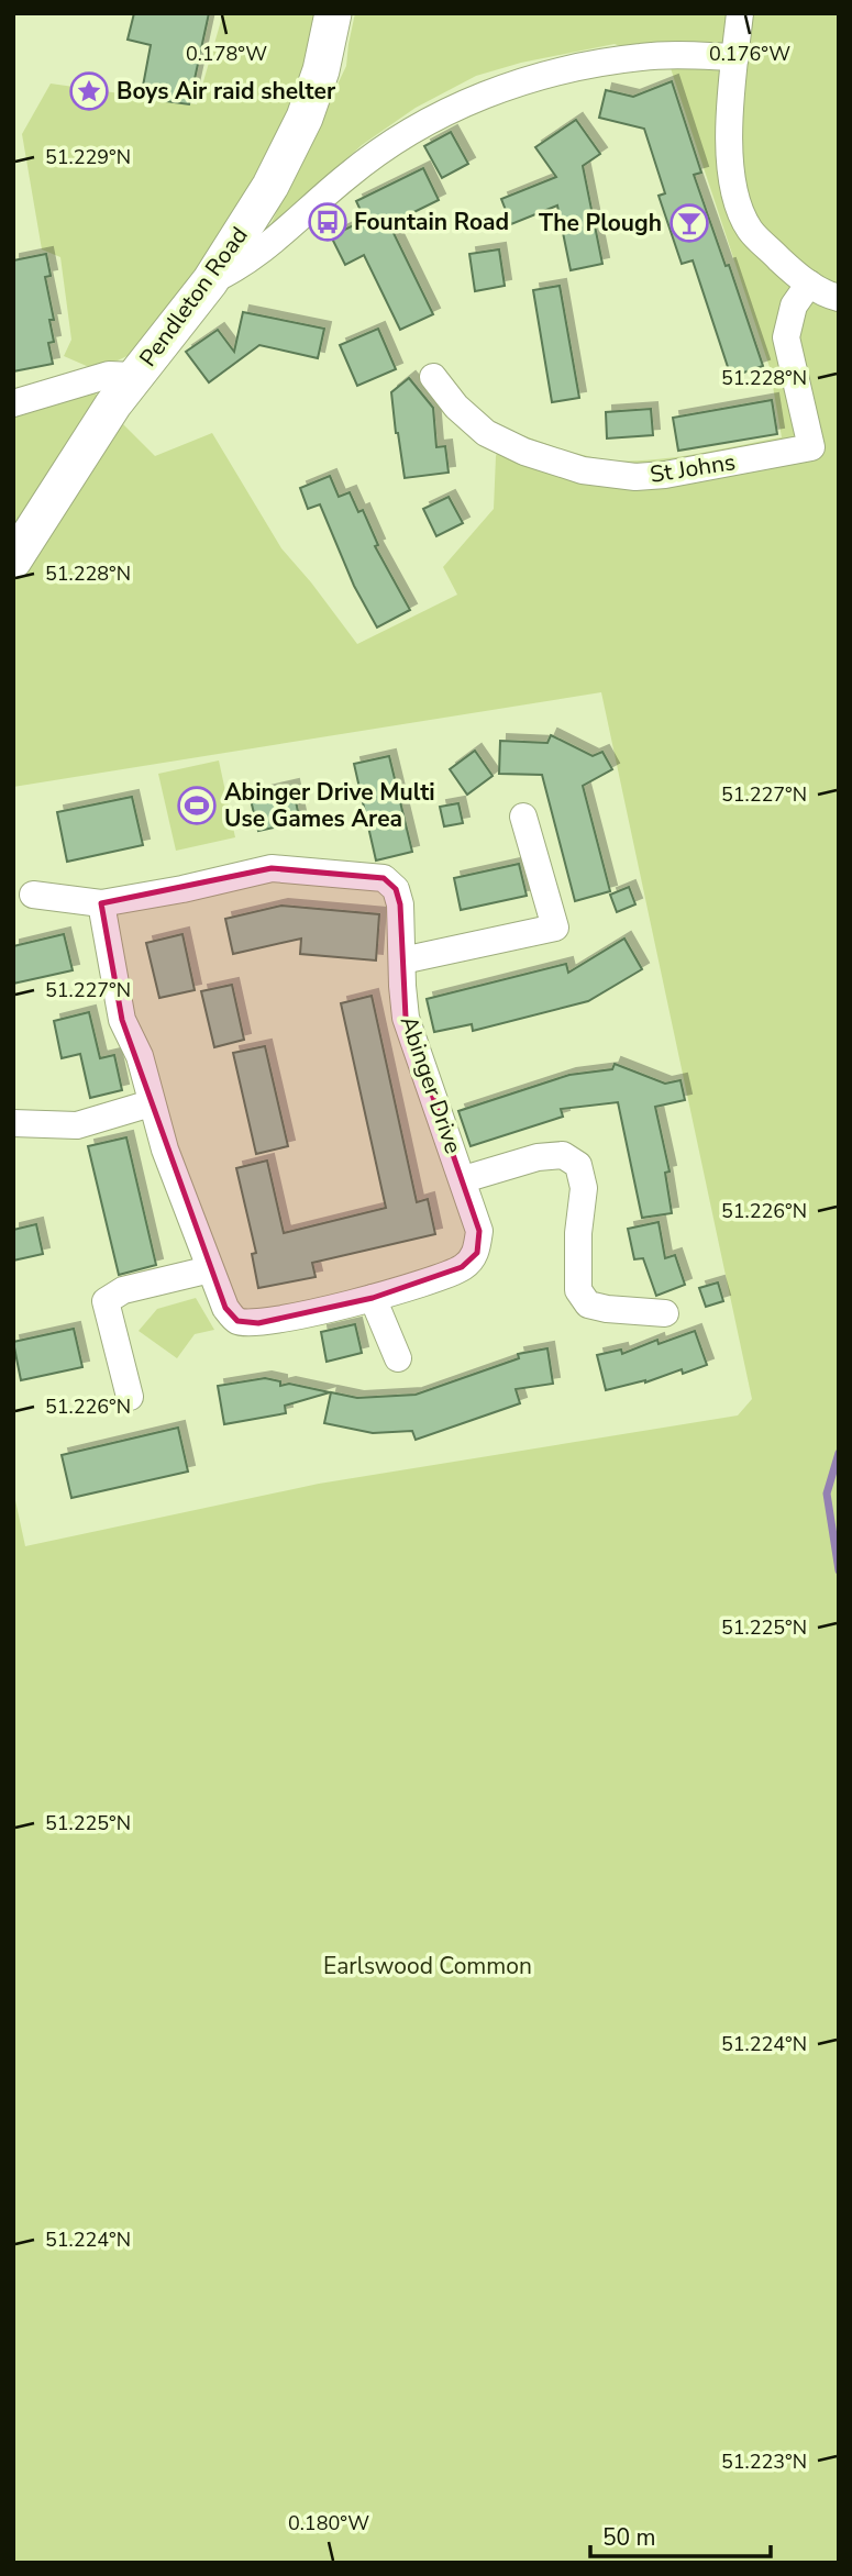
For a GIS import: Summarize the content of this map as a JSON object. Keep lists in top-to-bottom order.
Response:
{
  "streets": {
    "street": ["Pendleton Road", "St Johns", "Abinger Drive"]
  },
  "parks": ["Earlswood Common"],
  "places": {
    "place": ["Boys Air raid shelter"],
    "bus stop": ["Fountain Road"],
    "bar": ["The Plough"],
    "sports": ["Abinger Drive Multi Use Games Area"]
  },
  "scale_bar": "50 m",
  "coordinates": [
    "0.178°W",
    "0.176°W",
    "51.229°N",
    "51.228°N",
    "51.227°N",
    "51.226°N",
    "51.225°N",
    "51.224°N",
    "51.223°N",
    "0.180°W"
  ]
}
